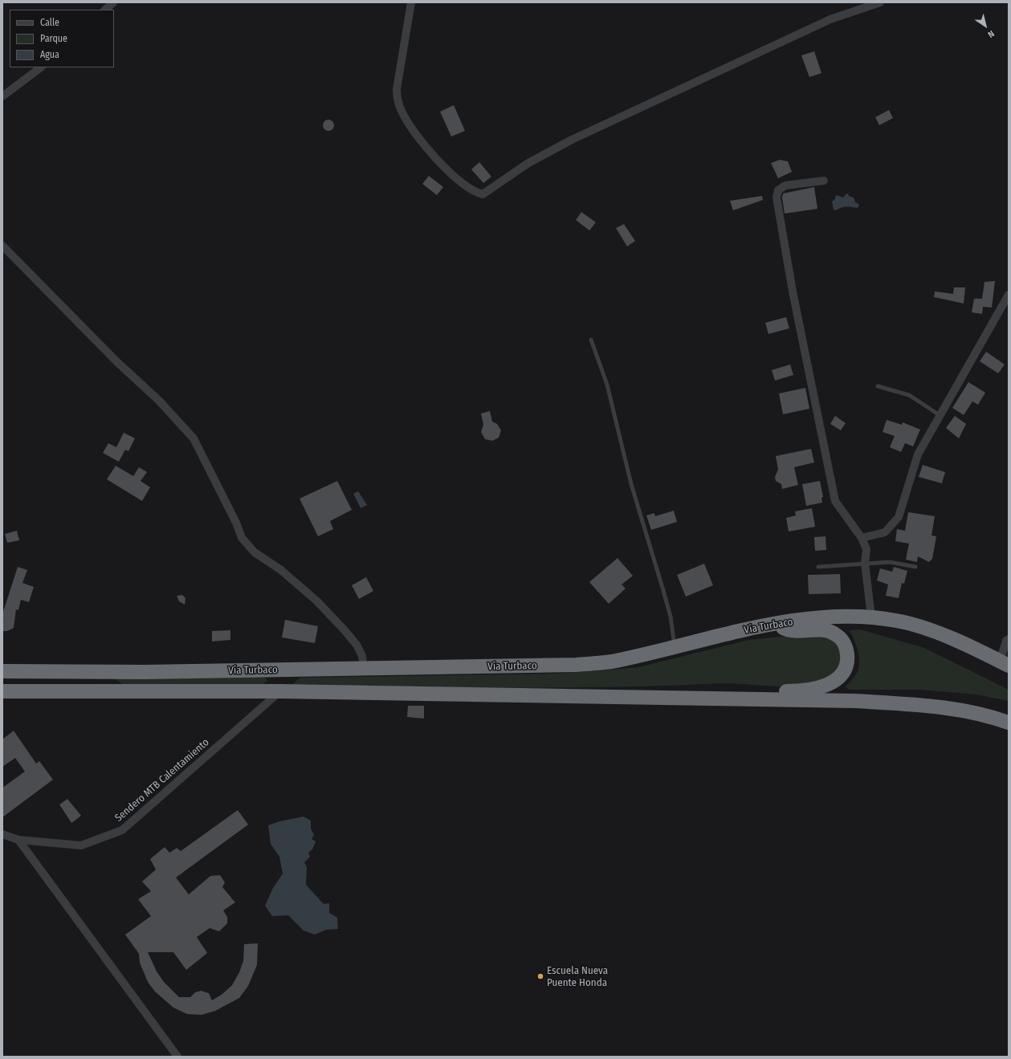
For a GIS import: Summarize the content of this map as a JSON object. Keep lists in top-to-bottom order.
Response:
{
  "streets": {
    "highway": ["Vía Turbaco"],
    "street": ["Sendero MTB Calentamiento"]
  },
  "crossings": [
    ["Vía Turbaco", "Sendero MTB Calentamiento"]
  ],
  "places": ["Escuela Nueva Puente Honda"],
  "legend": ["Calle", "Parque", "Agua"],
  "north": "bottom right"
}
